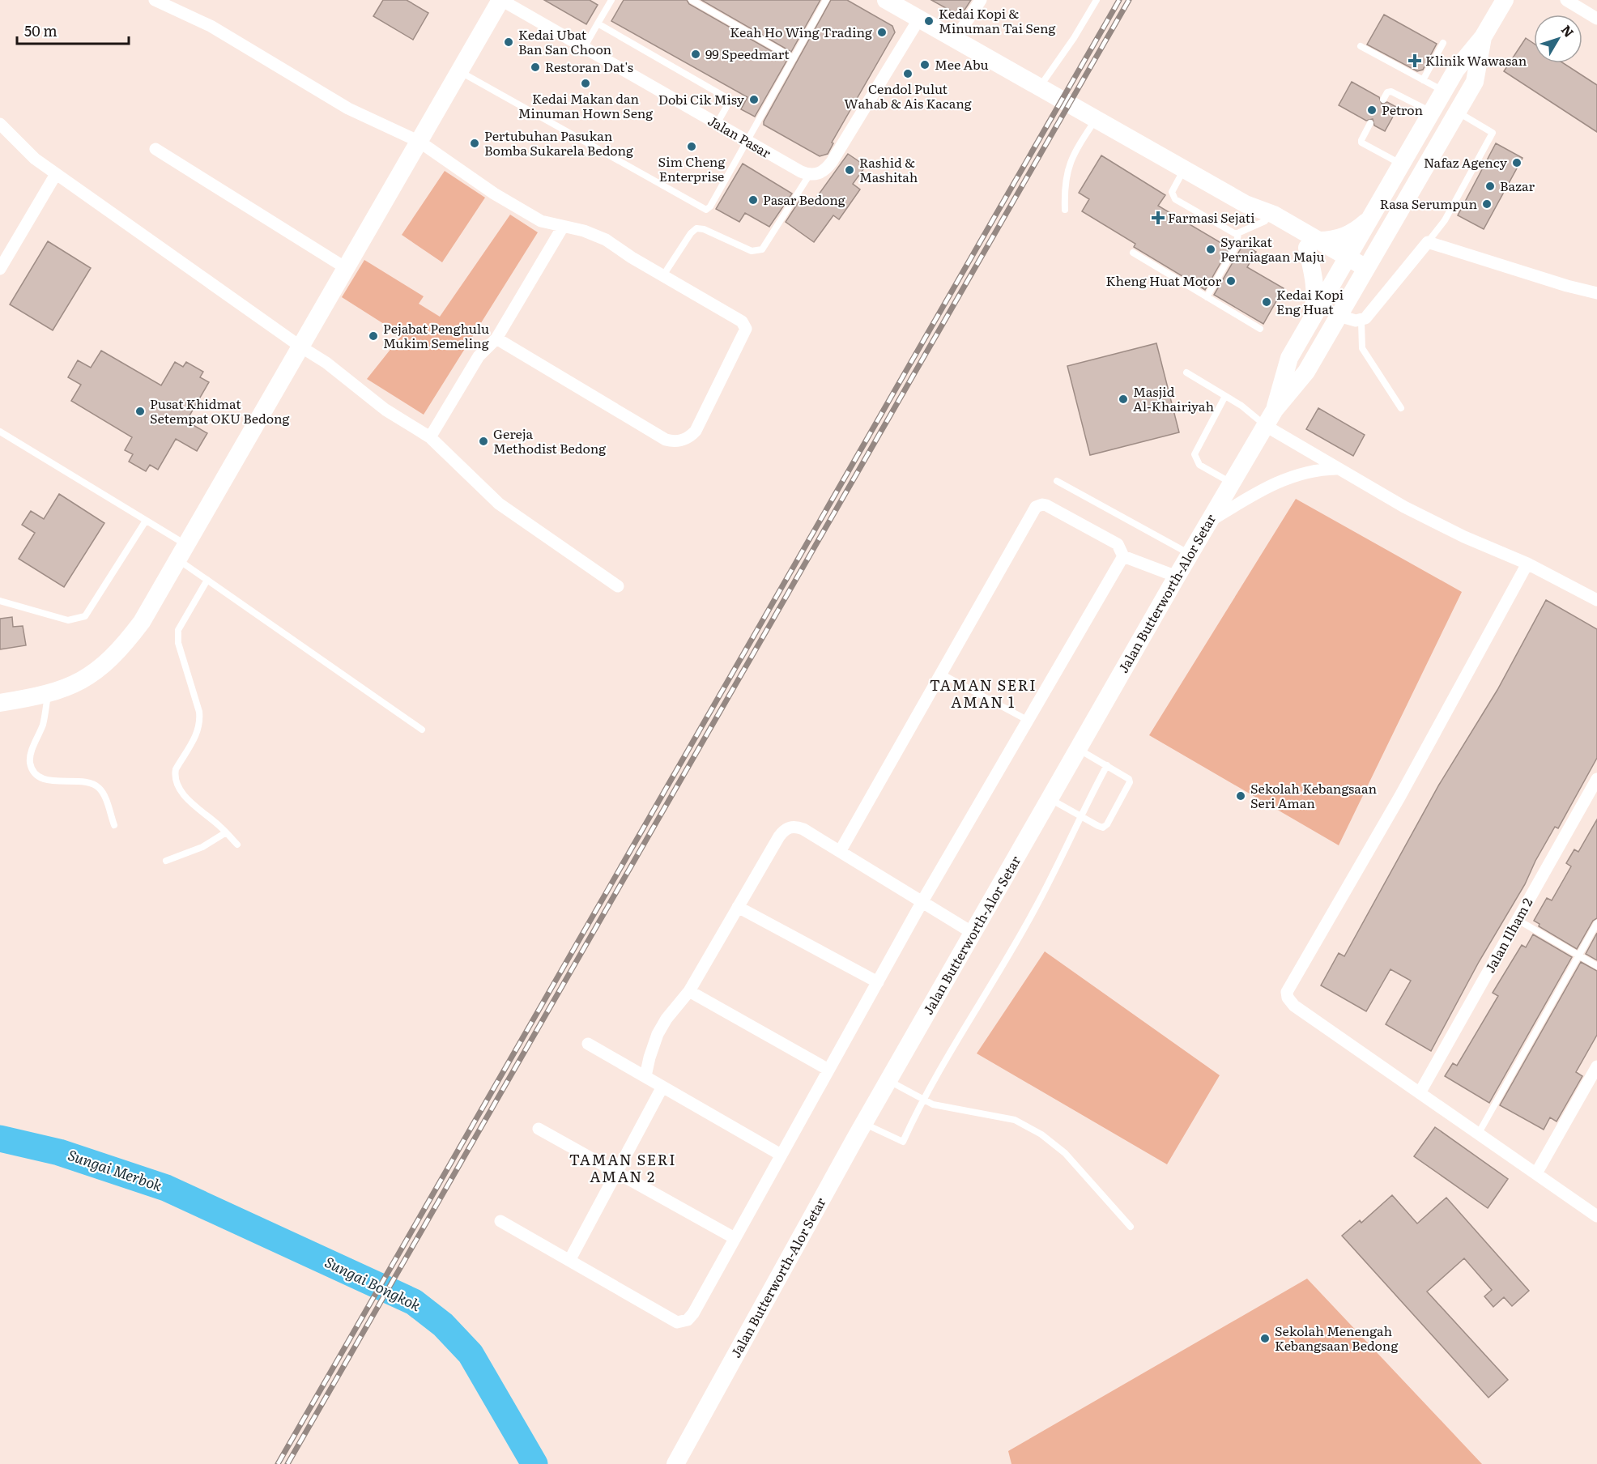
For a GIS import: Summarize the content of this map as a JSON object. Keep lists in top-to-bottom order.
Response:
{
  "streets": {
    "main road": ["Jalan Butterworth-Alor Setar"],
    "street": ["Jalan Pasar", "Jalan Ilham 2"]
  },
  "districts": ["TAMAN SERI AMAN 1", "TAMAN SERI AMAN 2"],
  "water": ["Sungai Merbok", "Sungai Bongkok"],
  "places": {
    "other": [
      "Kedai Kopi & Minuman Tai Seng",
      "Keah Ho Wing Trading",
      "Kedai Ubat Ban San Choon",
      "99 Speedmart",
      "Mee Abu",
      "Restoran Dat's",
      "Cendol Pulut Wahab & Ais Kacang",
      "Kedai Makan dan Minuman Hown Seng",
      "Dobi Cik Misy",
      "Petron",
      "Pertubuhan Pasukan Bomba Sukarela Bedong",
      "Sim Cheng Enterprise",
      "Nafaz Agency",
      "Rashid & Mashitah",
      "Bazar",
      "Pasar Bedong",
      "Rasa Serumpun",
      "Syarikat Perniagaan Maju",
      "Kheng Huat Motor",
      "Kedai Kopi Eng Huat",
      "Pejabat Penghulu Mukim Semeling",
      "Masjid Al-Khairiyah",
      "Pusat Khidmat Setempat OKU Bedong",
      "Gereja Methodist Bedong",
      "Sekolah Kebangsaan Seri Aman",
      "Sekolah Menengah Kebangsaan Bedong"
    ],
    "health": ["Klinik Wawasan", "Farmasi Sejati"]
  },
  "scale_bar": "50 m",
  "north": "top right"
}
